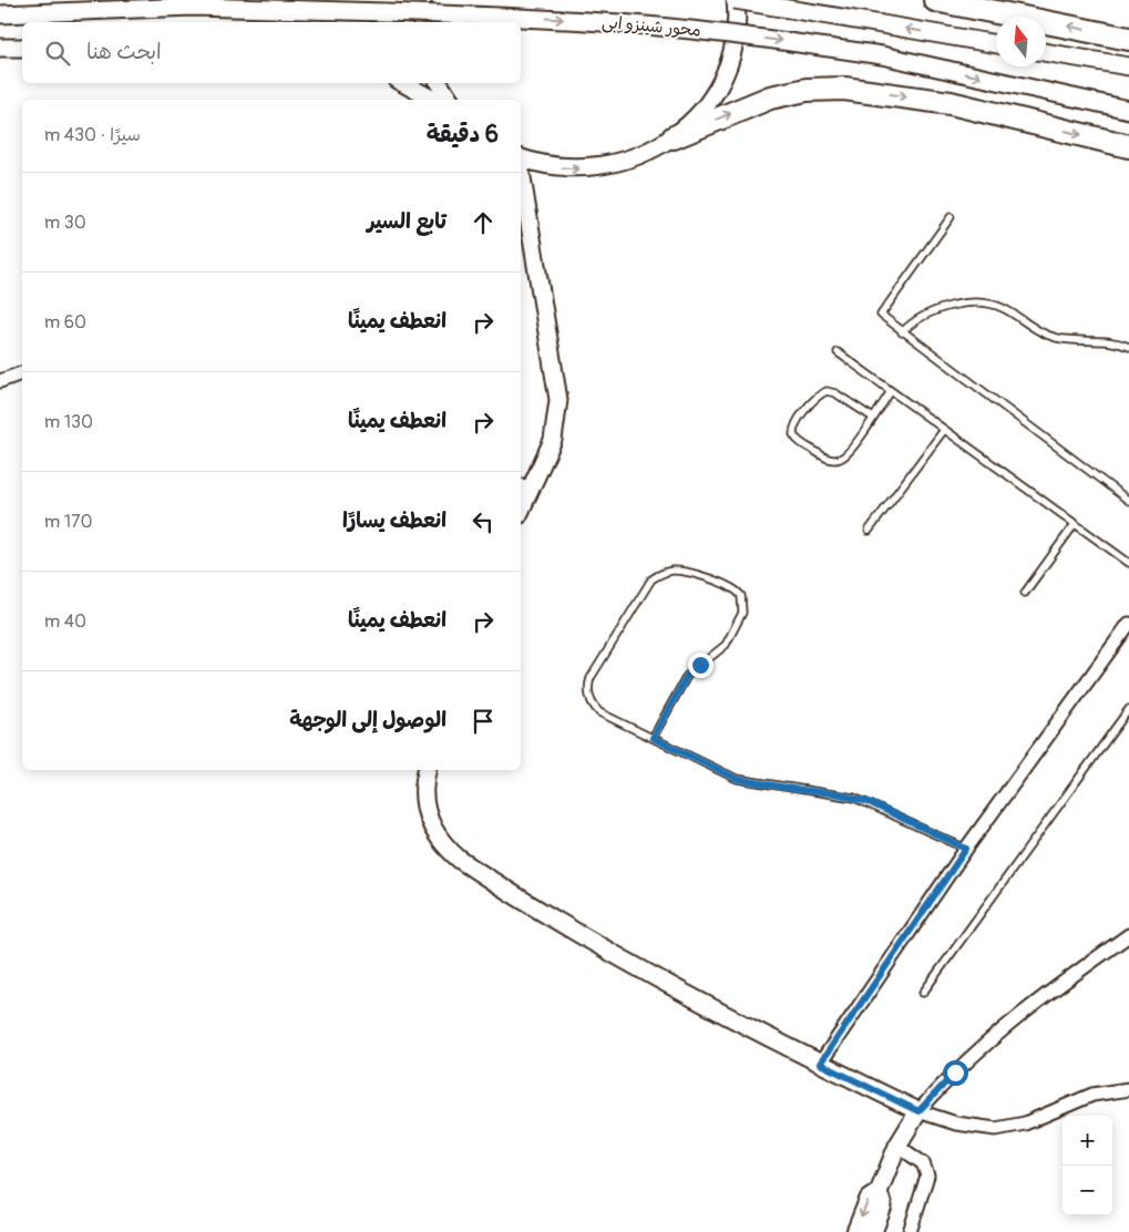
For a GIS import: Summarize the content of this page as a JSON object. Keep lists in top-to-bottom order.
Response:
{
  "streets": {
    "main road": ["محور شينزو ابى"]
  },
  "north": "top",
  "page": {
    "search": "ابحث هنا",
    "heading": ["6 دقيقة", "سيرًا · 430 m"],
    "list": [
      ["تابع السير", "30 m"],
      ["انعطف يمينًا", "60 m"],
      ["انعطف يمينًا", "130 m"],
      ["انعطف يسارًا", "170 m"],
      ["انعطف يمينًا", "40 m"],
      "الوصول إلى الوجهة"
    ],
    "map_buttons": ["+", "−"]
  }
}
